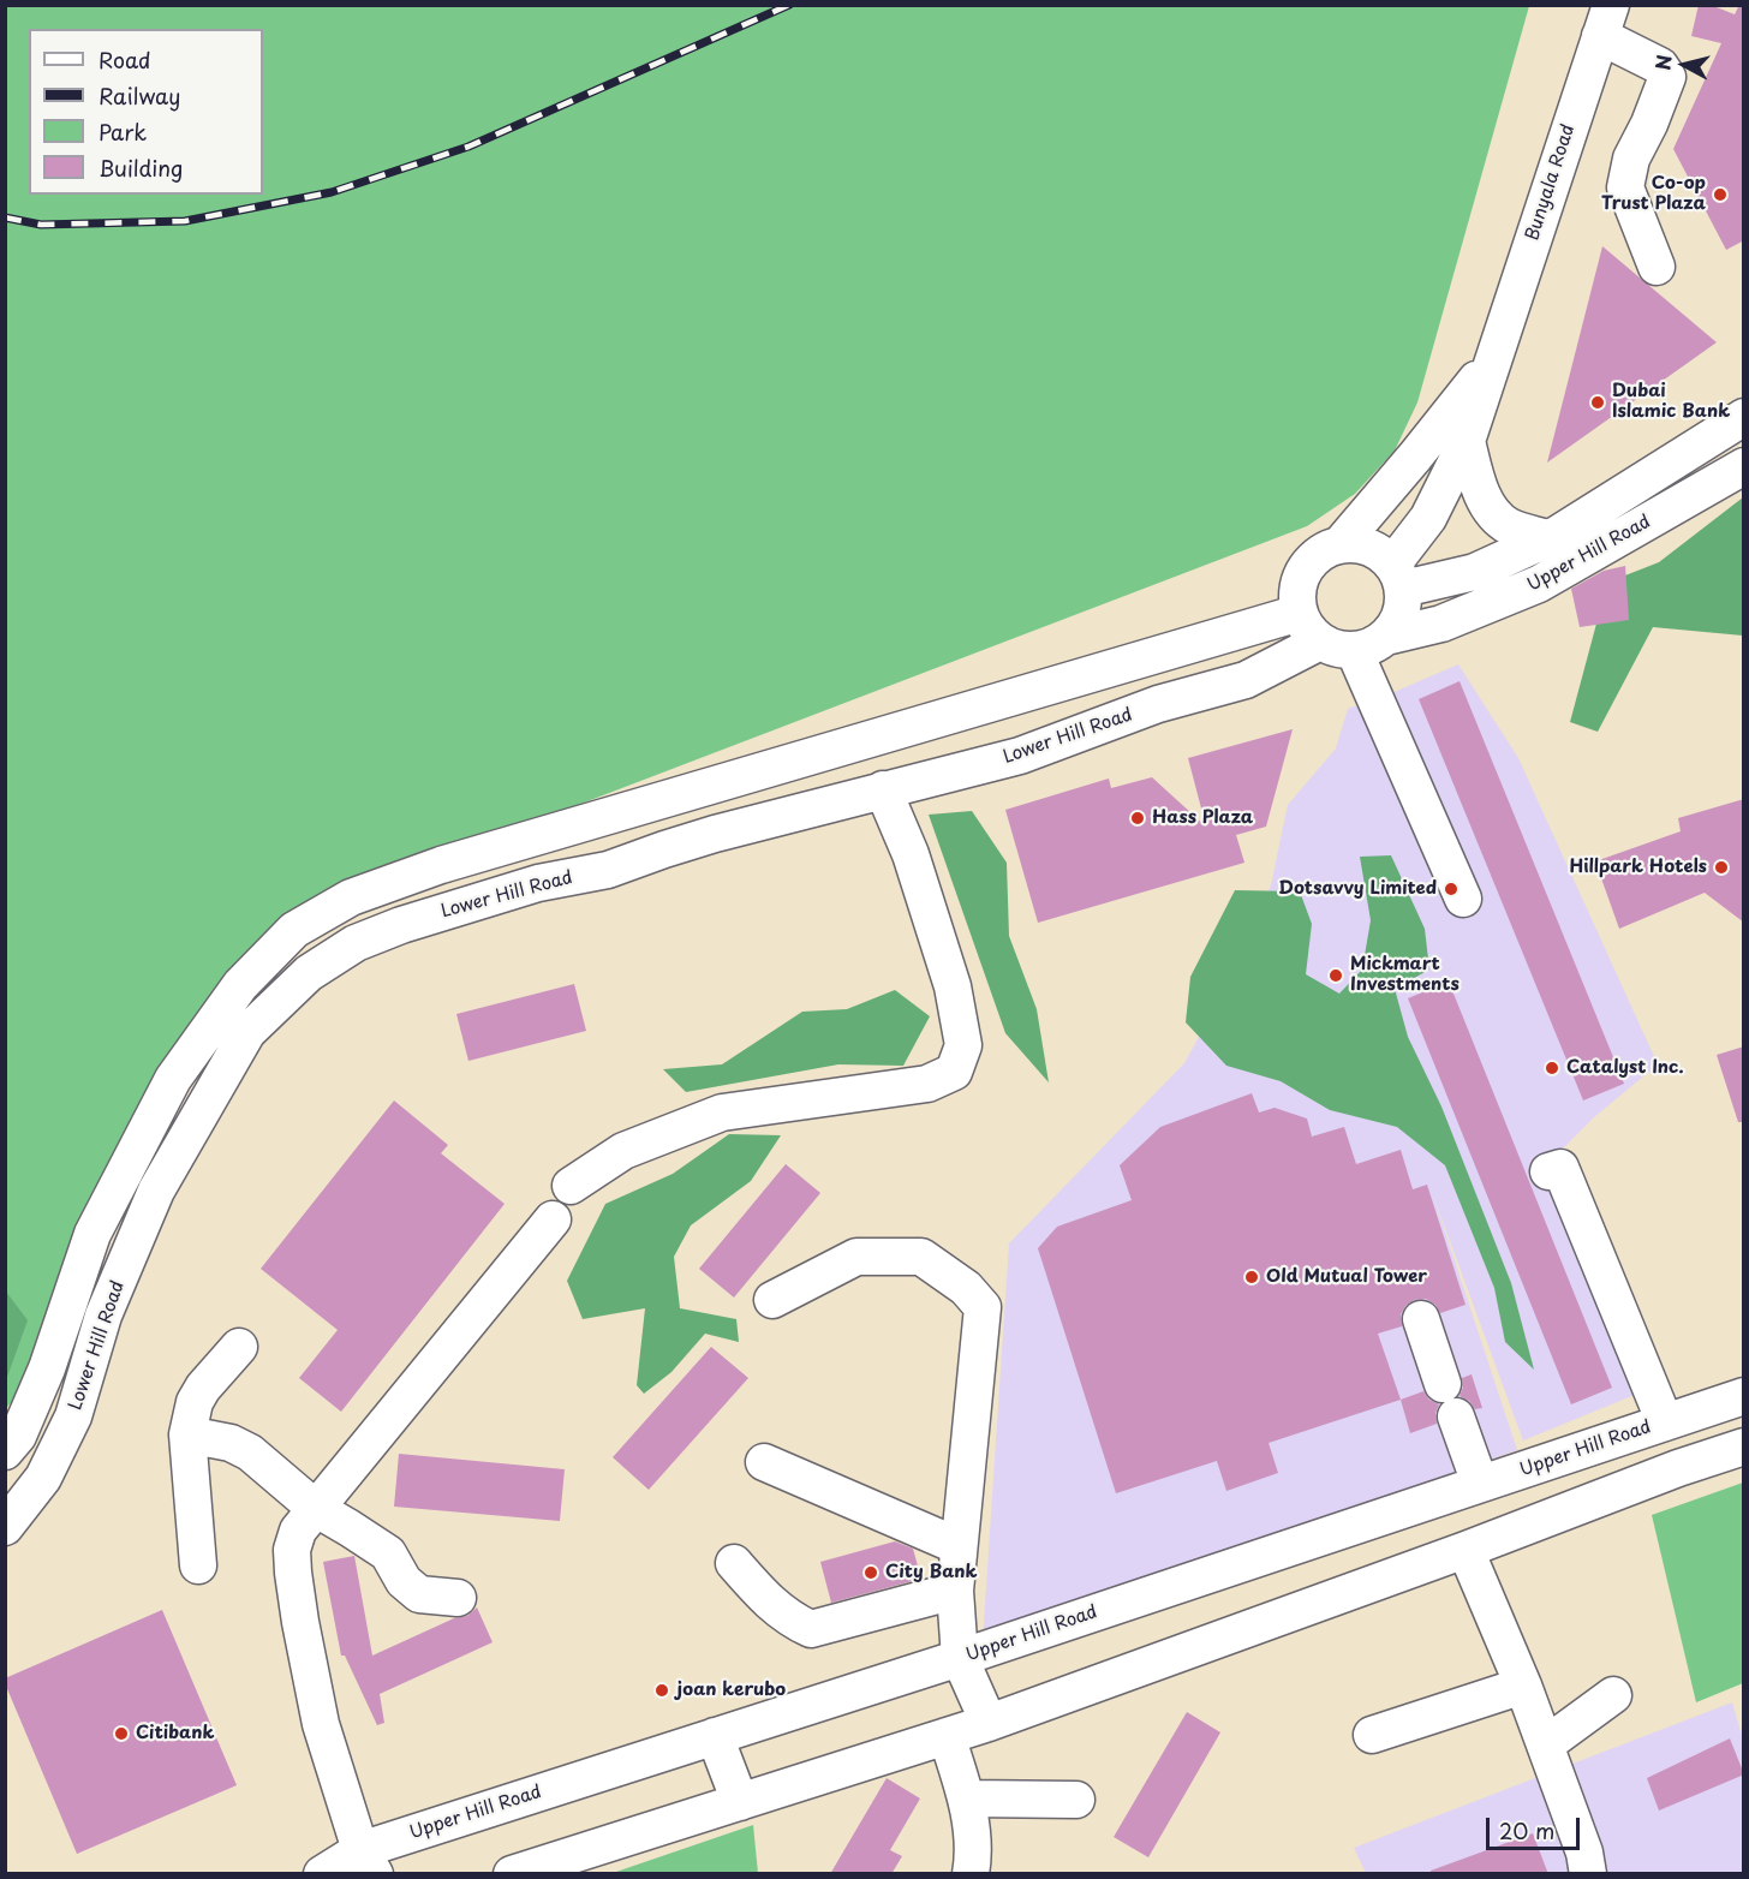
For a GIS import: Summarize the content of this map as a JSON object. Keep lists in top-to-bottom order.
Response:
{
  "streets": {
    "street": ["Bunyala Road", "Upper Hill Road", "Lower Hill Road"]
  },
  "crossings": [
    ["Bunyala Road", "Upper Hill Road"],
    ["Bunyala Road", "Lower Hill Road"],
    ["Upper Hill Road", "Lower Hill Road"]
  ],
  "places": [
    "Co-op Trust Plaza",
    "Dubai Islamic Bank",
    "Hass Plaza",
    "Hillpark Hotels",
    "Dotsavvy Limited",
    "Mickmart Investments",
    "Catalyst Inc.",
    "Old Mutual Tower",
    "City Bank",
    "joan kerubo",
    "Citibank"
  ],
  "legend": [
    "Road",
    "Railway",
    "Park",
    "Building"
  ],
  "scale_bar": "20 m",
  "north": "left"
}
